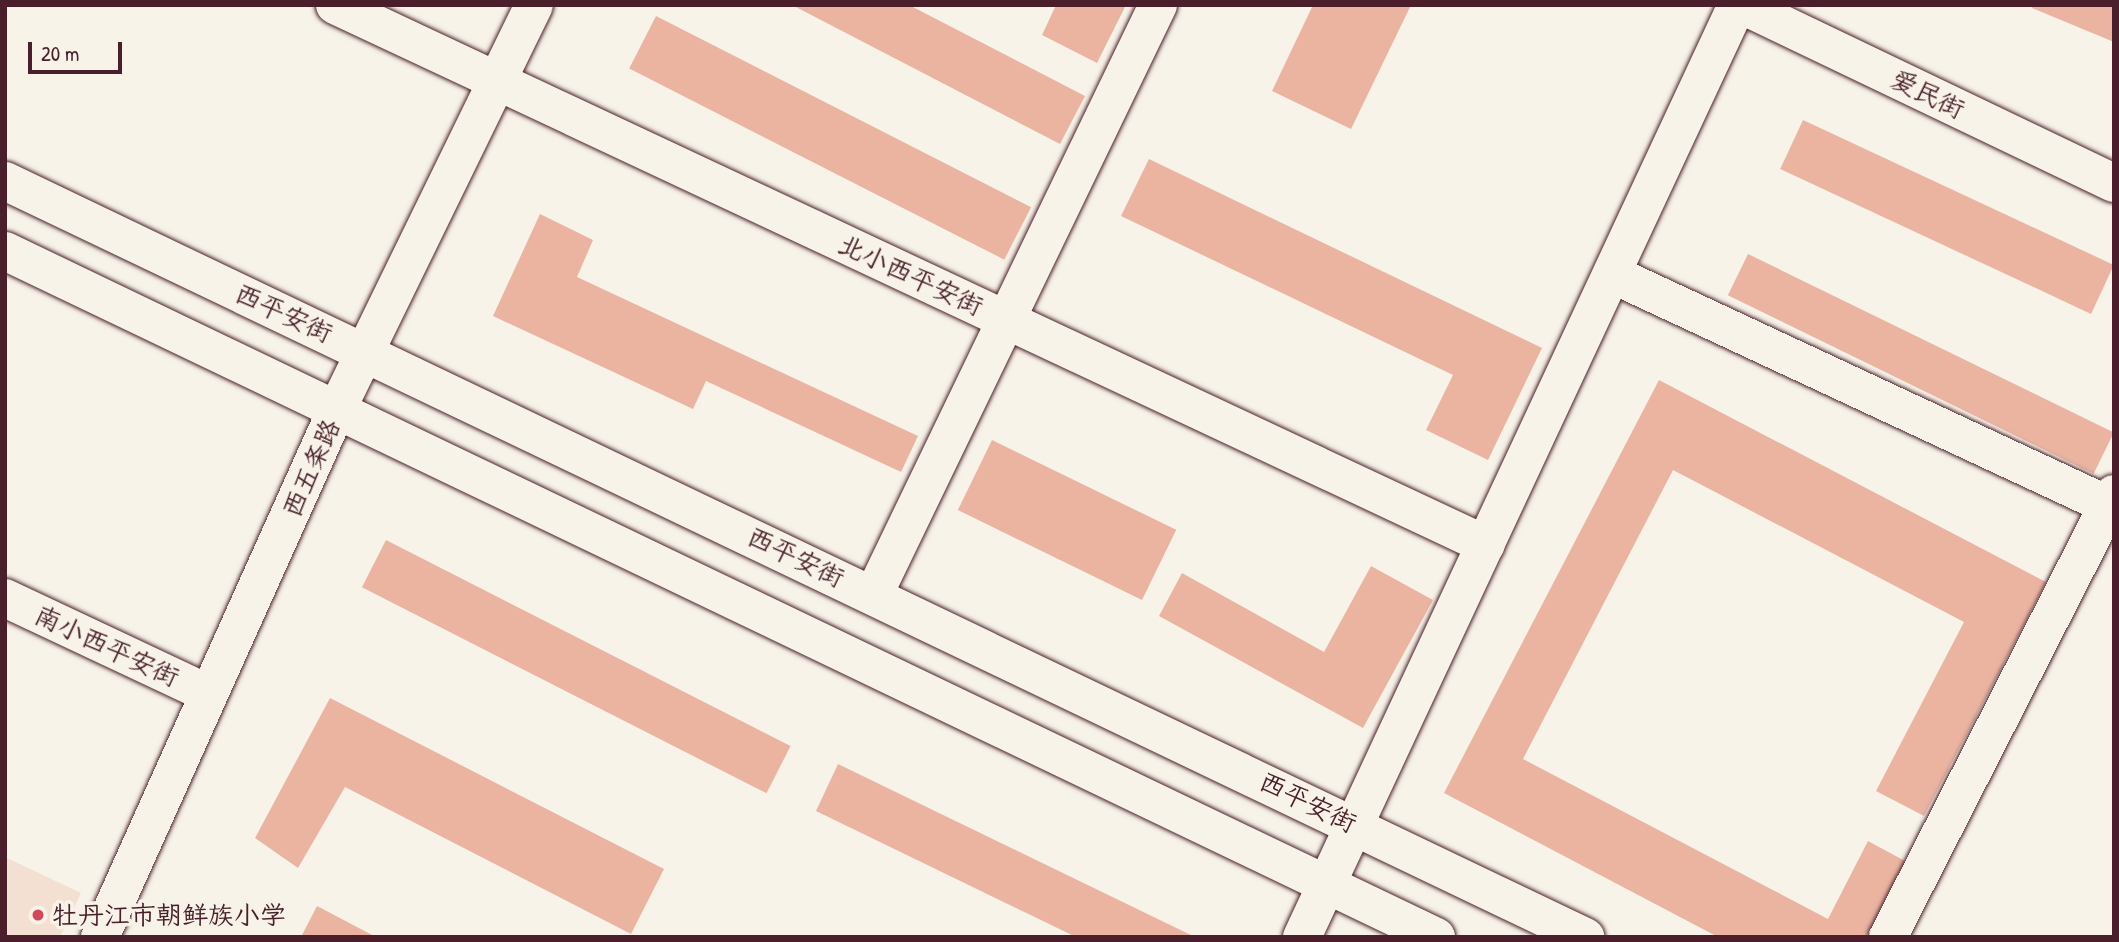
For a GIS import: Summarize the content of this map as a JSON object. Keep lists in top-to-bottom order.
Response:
{
  "streets": {
    "street": [
      "爱民街",
      "北小西平安街",
      "西平安街",
      "西五条路",
      "南小西平安街"
    ]
  },
  "crossings": [
    ["北小西平安街", "西五条路"],
    ["西平安街", "西五条路"],
    ["西五条路", "南小西平安街"]
  ],
  "places": ["牡丹江市朝鲜族小学"],
  "scale_bar": "20 m"
}
